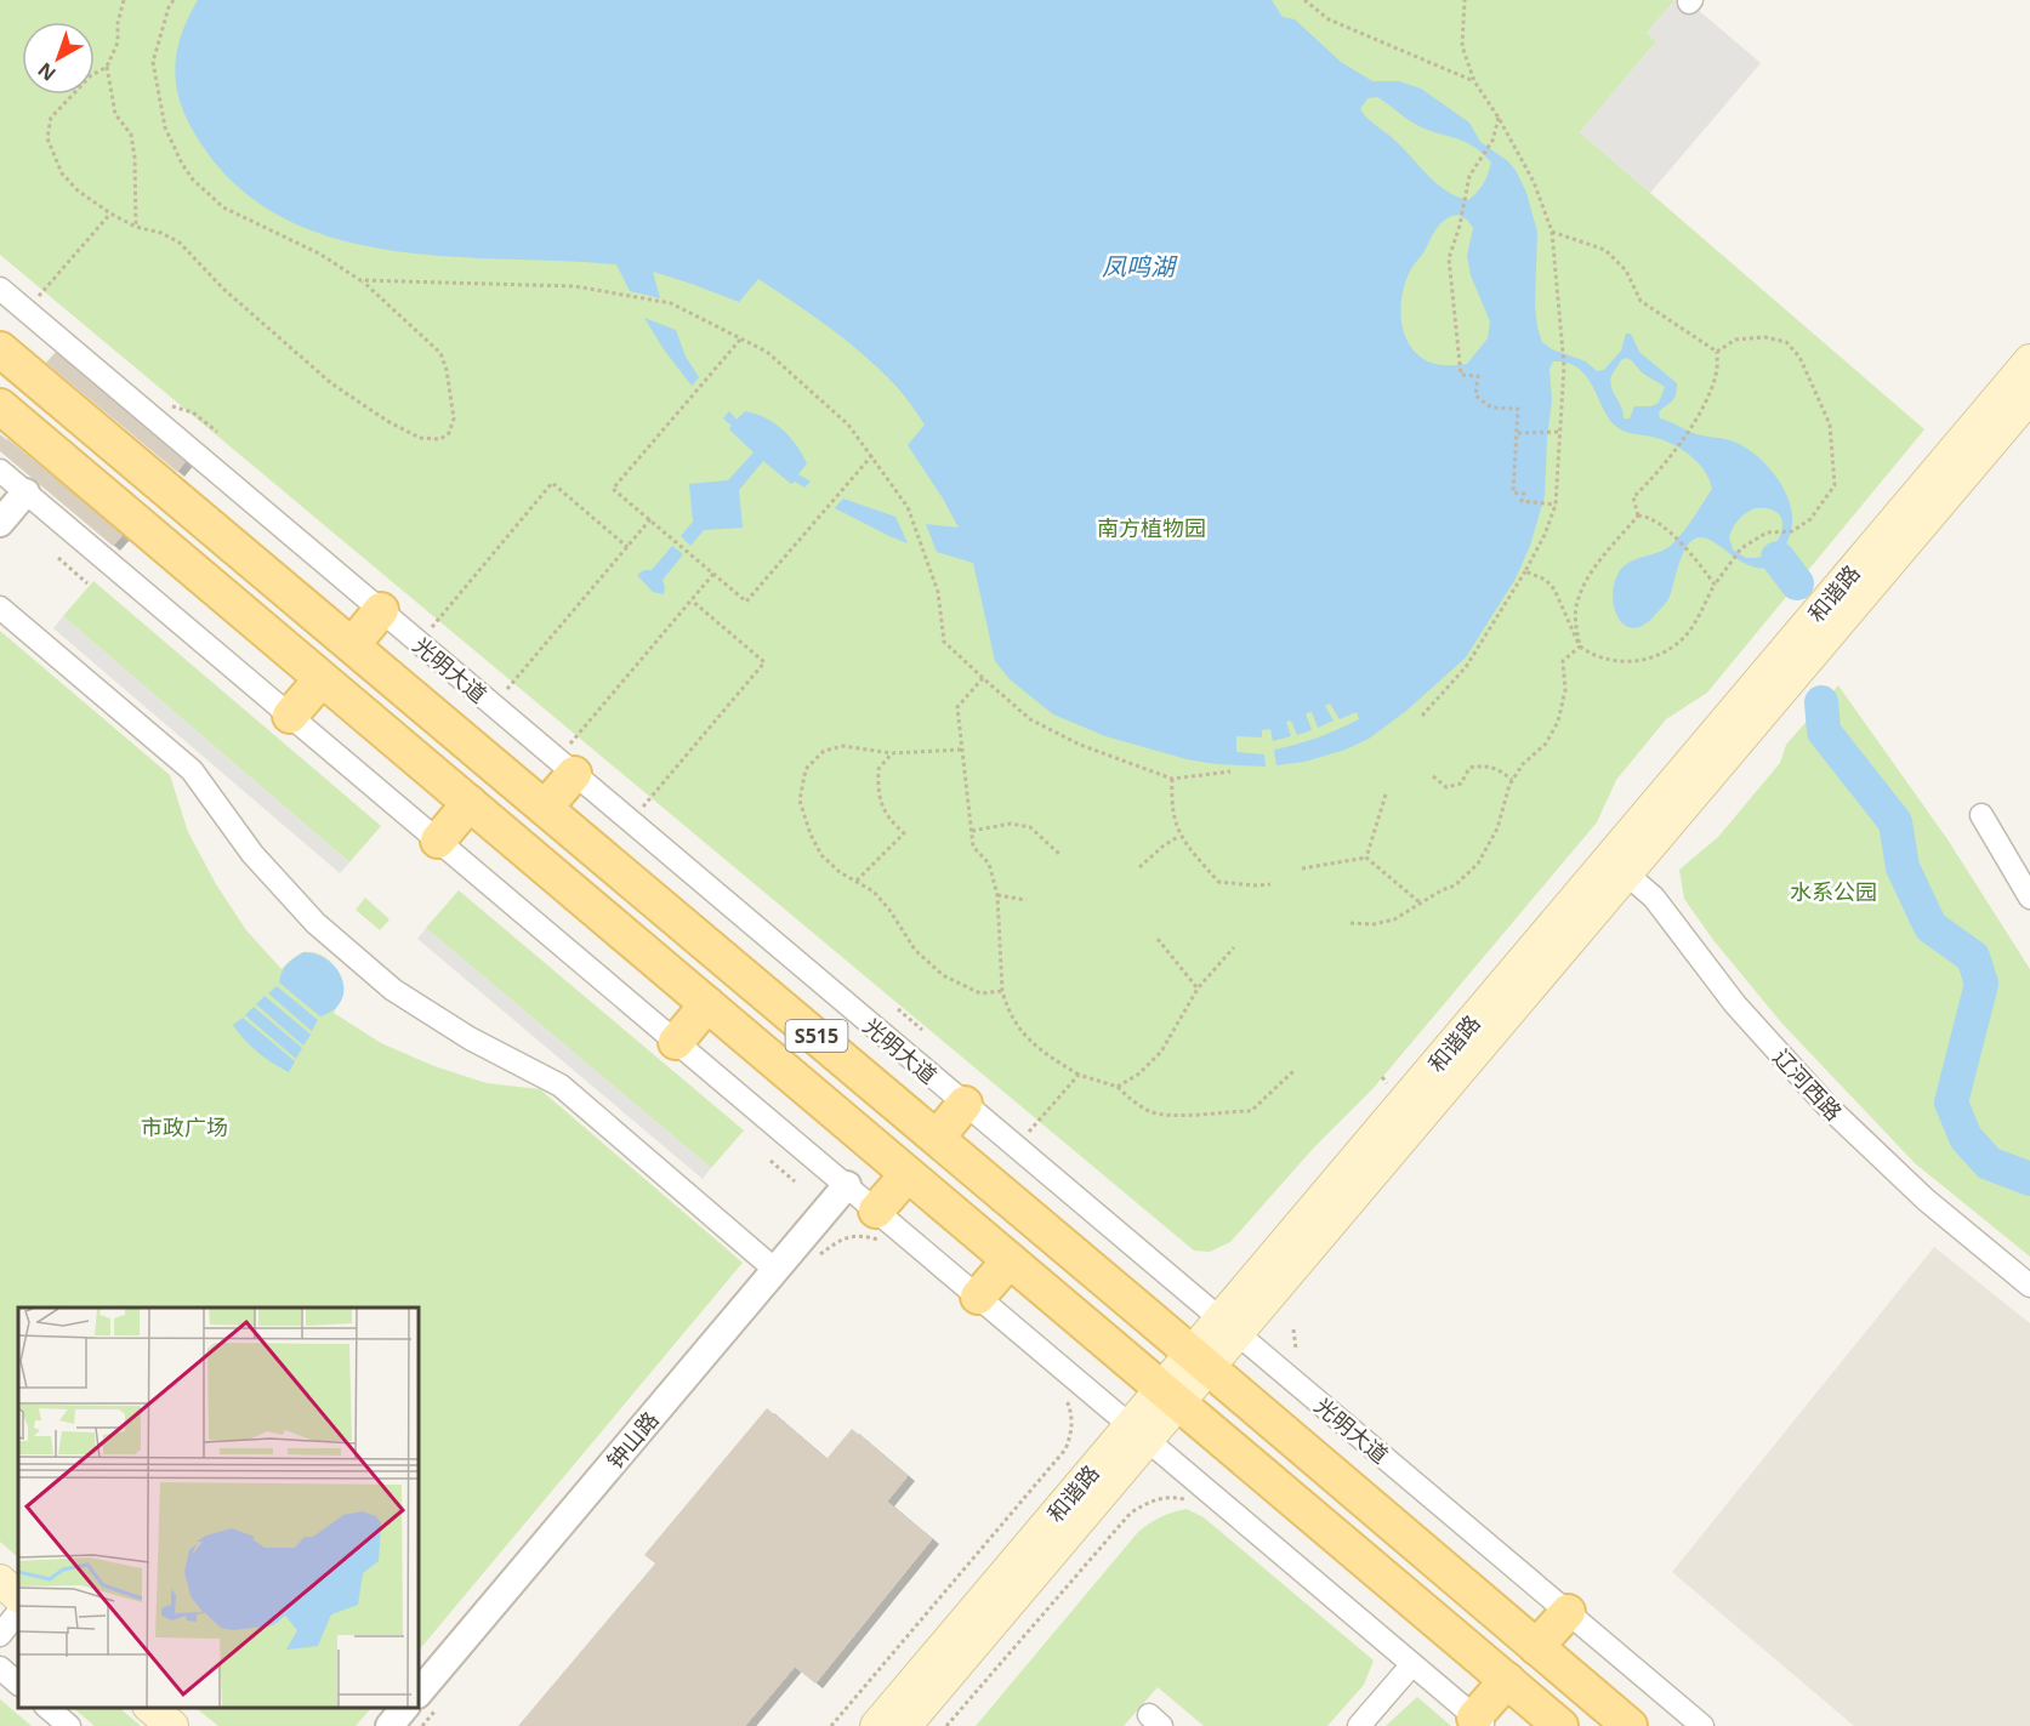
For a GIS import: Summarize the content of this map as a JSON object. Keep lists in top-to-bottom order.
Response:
{
  "streets": {
    "main road": ["和谐路", "光明大道", "S515"],
    "street": ["辽河西路", "钟山路"]
  },
  "crossings": [
    ["和谐路", "光明大道"],
    ["和谐路", "S515"],
    ["和谐路", "辽河西路"]
  ],
  "water": ["凤鸣湖"],
  "parks": ["南方植物园", "水系公园", "市政广场"],
  "north": "bottom left"
}
